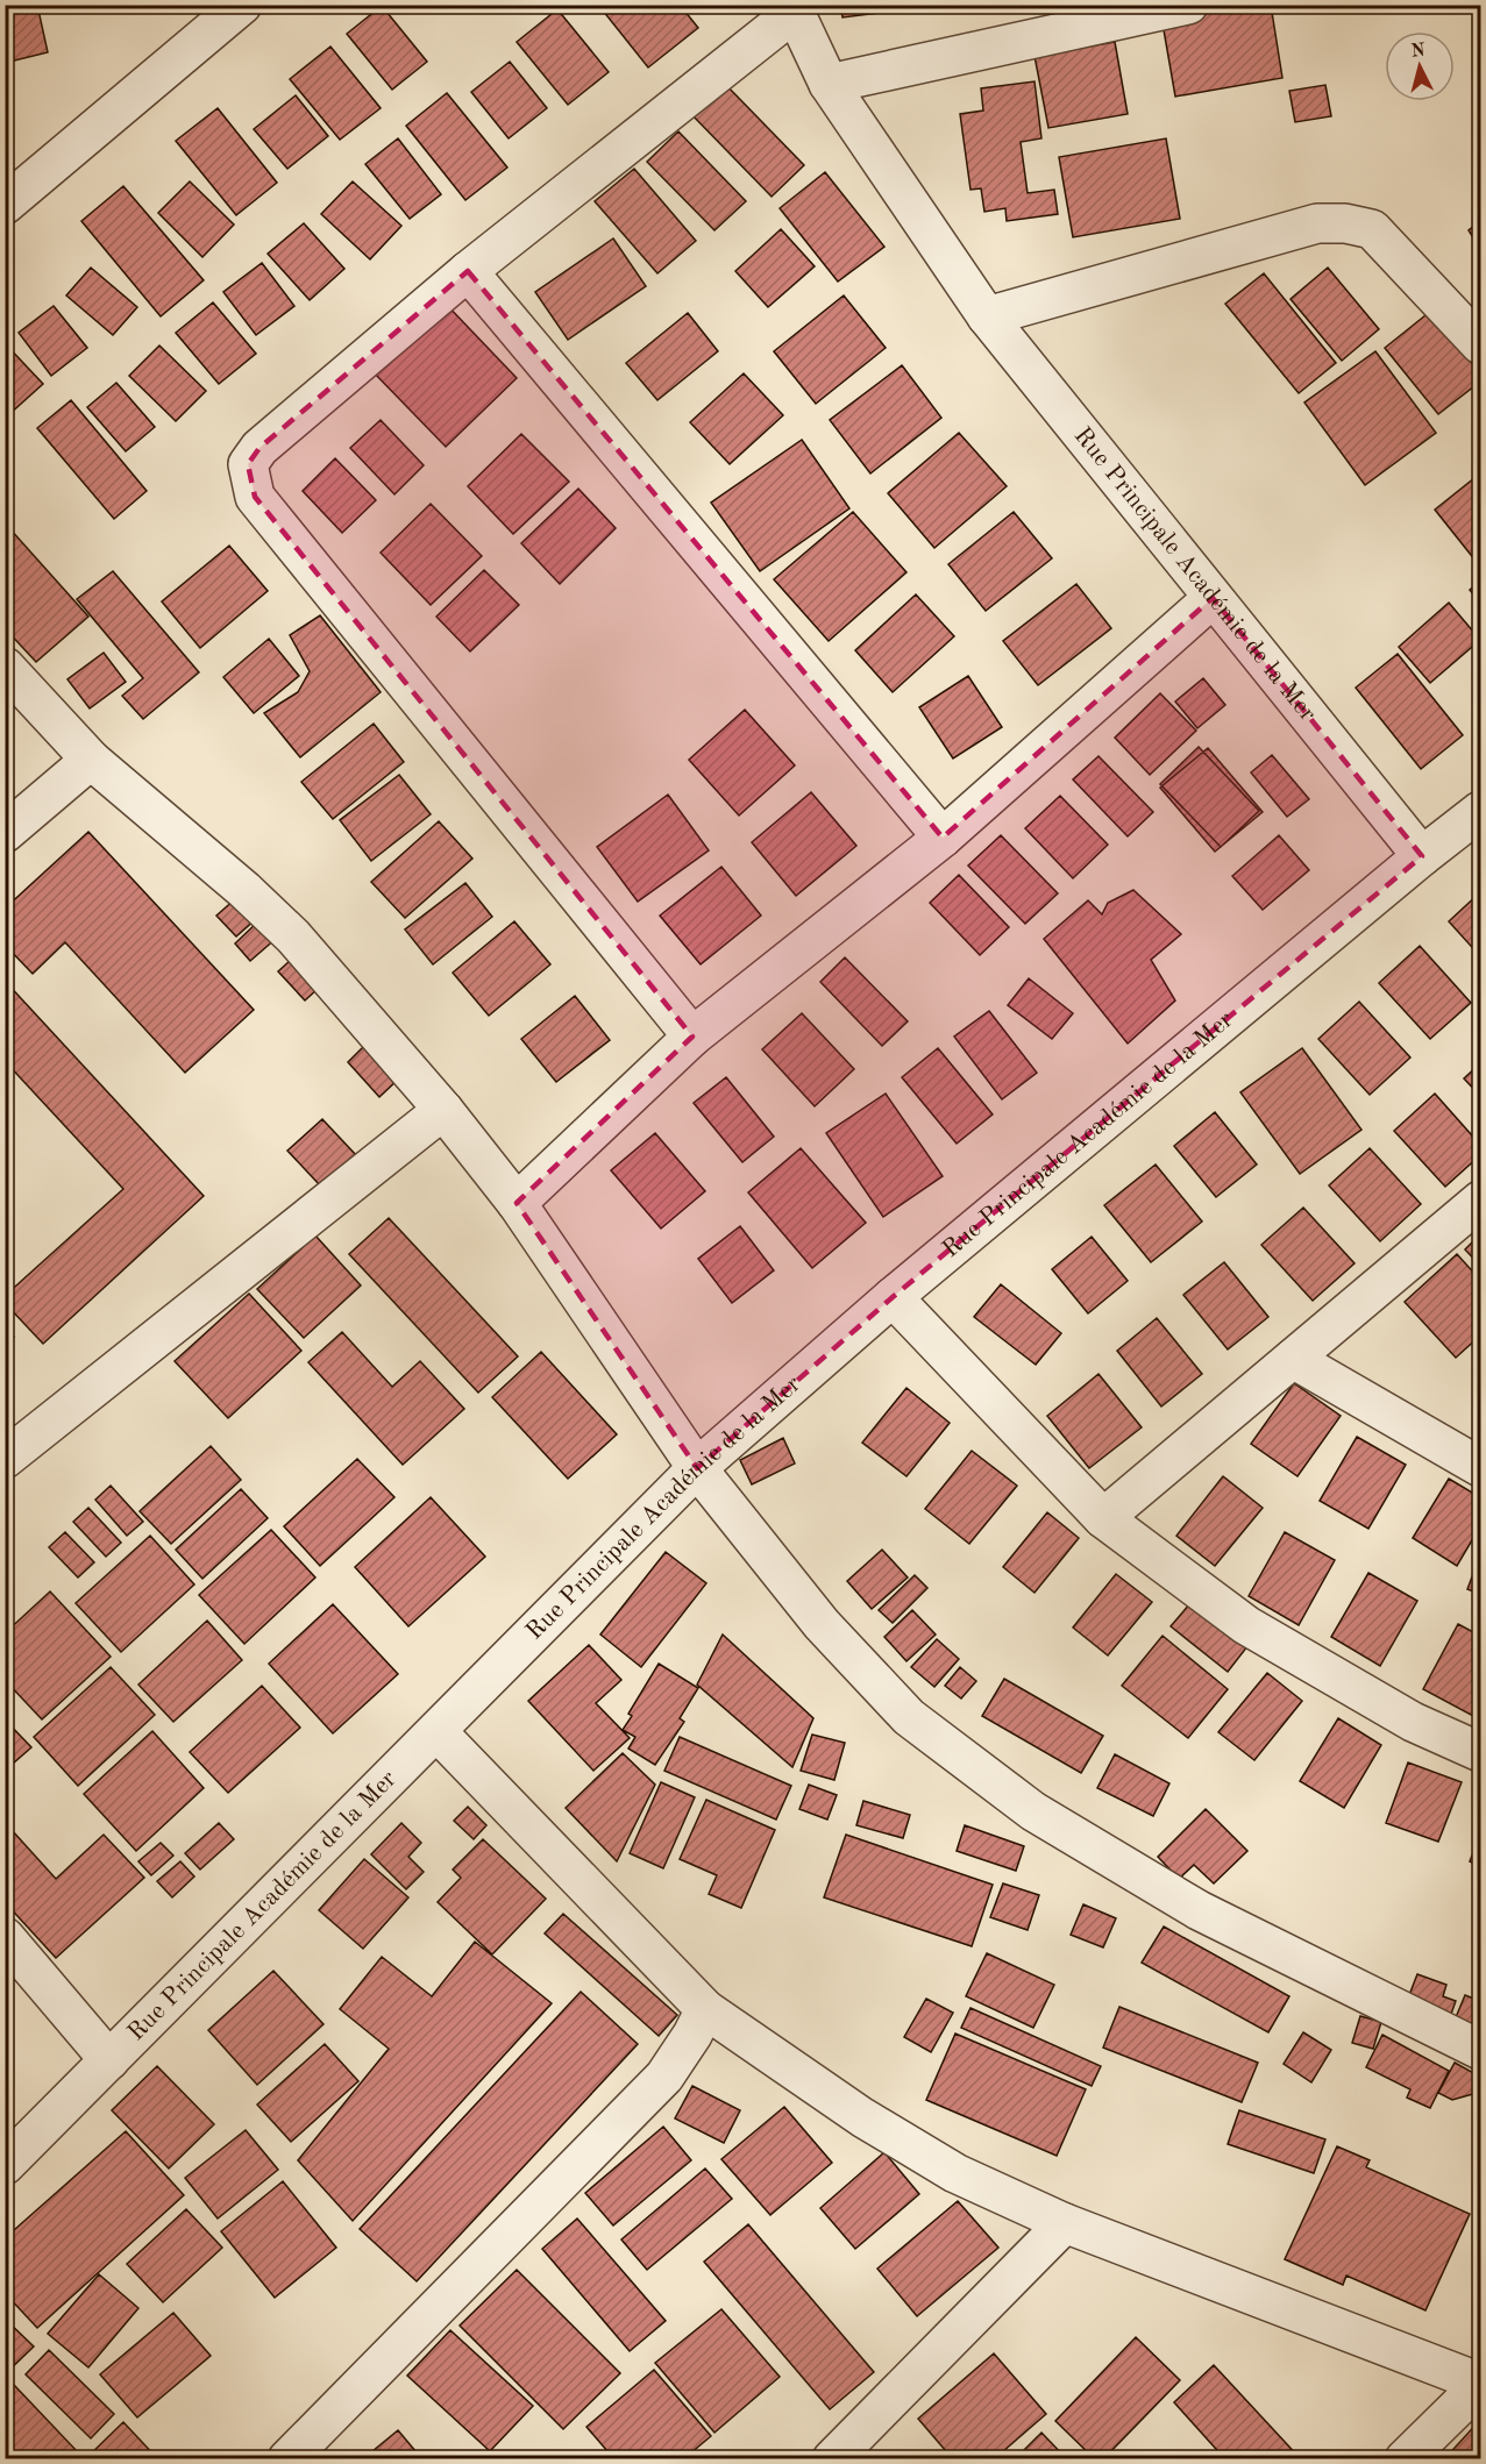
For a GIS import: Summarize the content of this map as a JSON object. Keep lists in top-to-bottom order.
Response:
{
  "streets": {
    "street": ["Rue Principale Académie de la Mer"]
  },
  "north": "top"
}
